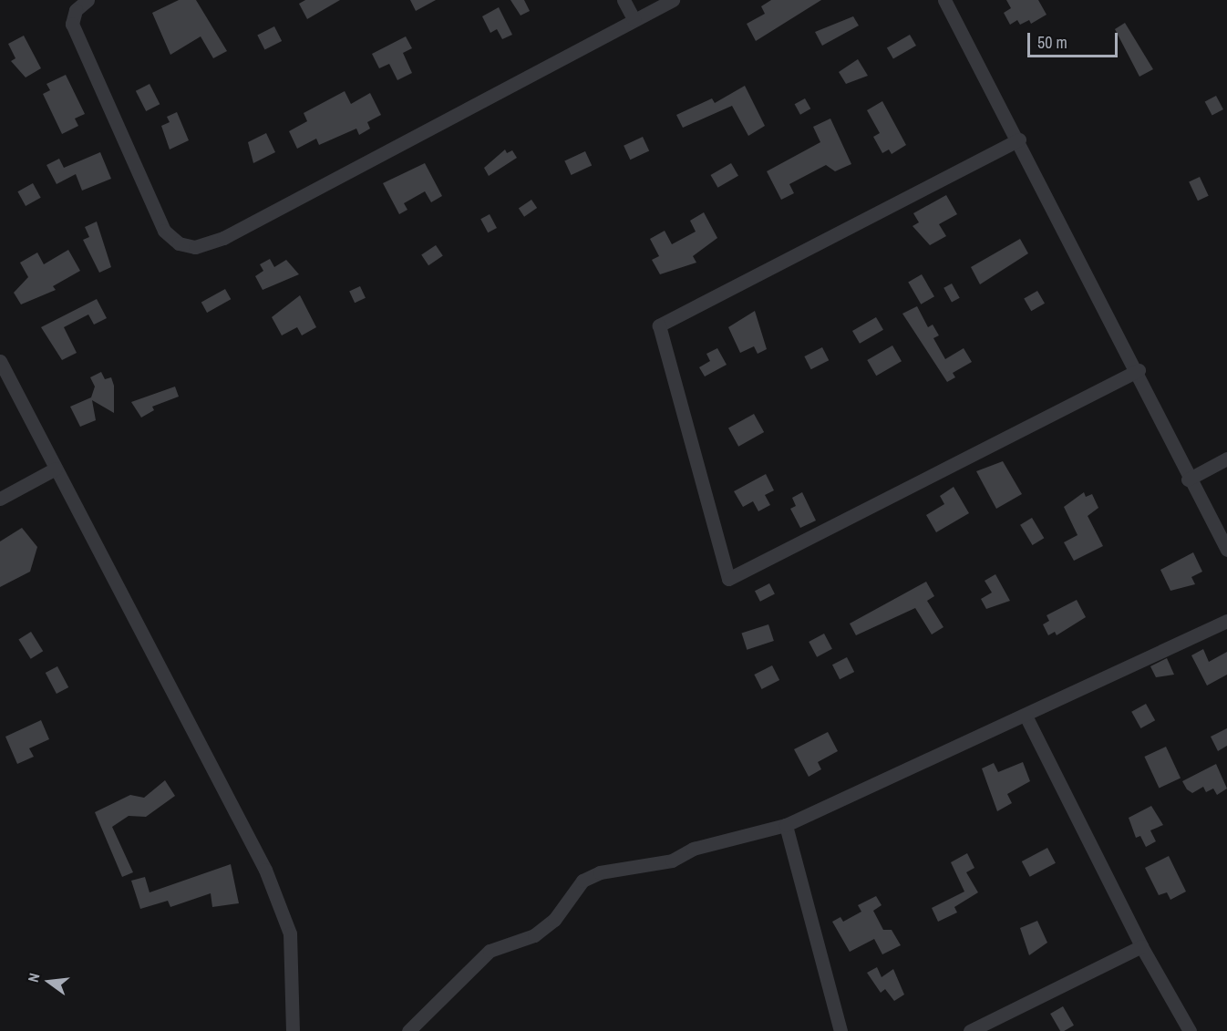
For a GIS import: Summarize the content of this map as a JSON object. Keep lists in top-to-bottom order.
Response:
{
  "scale_bar": "50 m",
  "north": "left"
}
